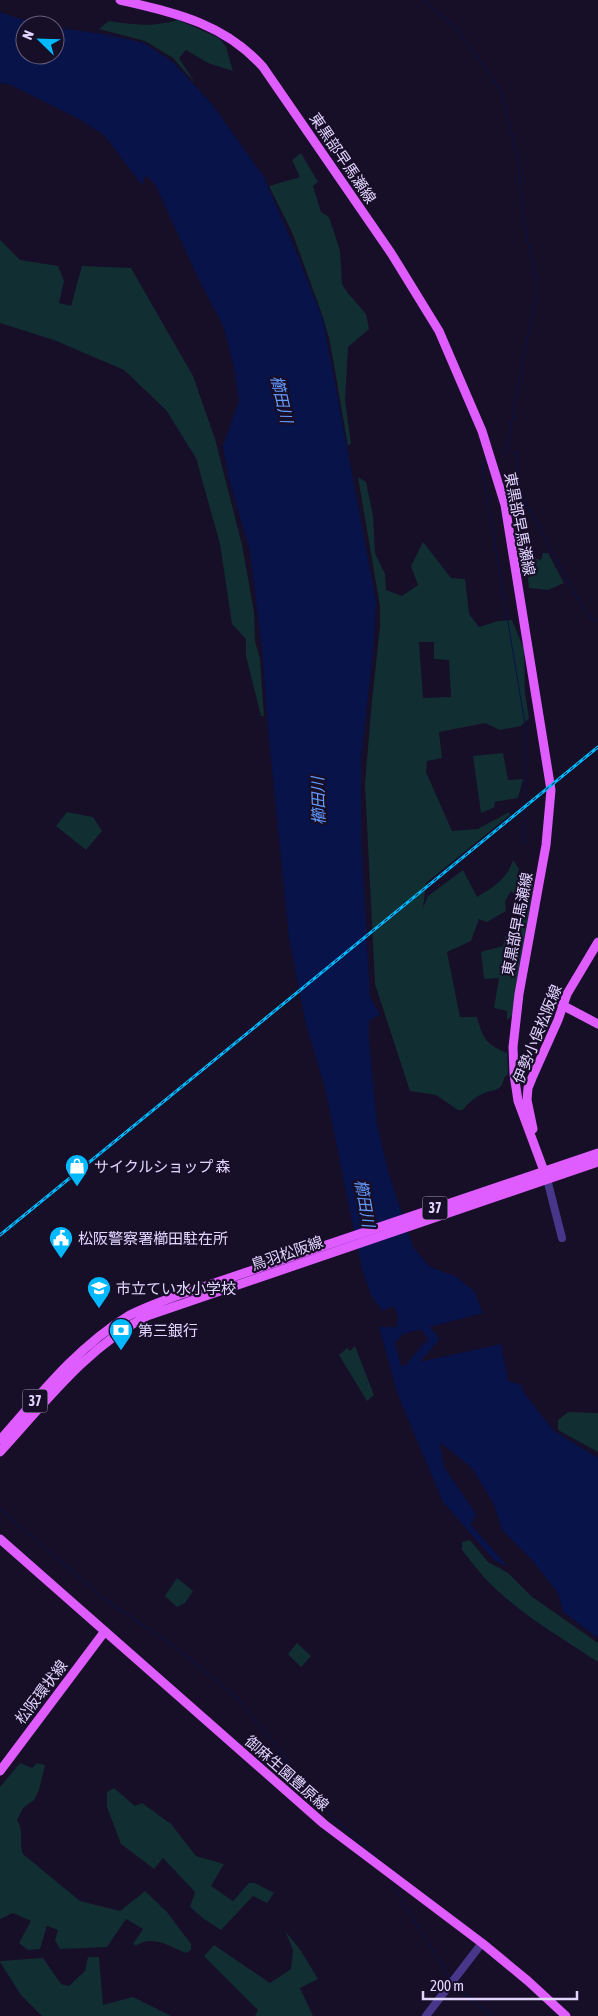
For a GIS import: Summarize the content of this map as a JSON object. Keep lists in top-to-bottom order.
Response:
{
  "streets": {
    "main road": [
      "東黒部早馬瀬線",
      "伊勢小俣松阪線",
      "37",
      "鳥羽松阪線",
      "松阪環状線",
      "御麻生園豊原線"
    ]
  },
  "crossings": [
    ["東黒部早馬瀬線", "伊勢小俣松阪線"],
    ["東黒部早馬瀬線", "鳥羽松阪線"],
    ["松阪環状線", "御麻生園豊原線"]
  ],
  "water": ["櫛田川"],
  "places": {
    "shop": ["サイクルショップ 森"],
    "public building": ["松阪警察署櫛田駐在所"],
    "school or university": ["市立てい水小学校"],
    "bank": ["第三銀行"]
  },
  "scale_bar": "200 m",
  "north": "top left"
}
